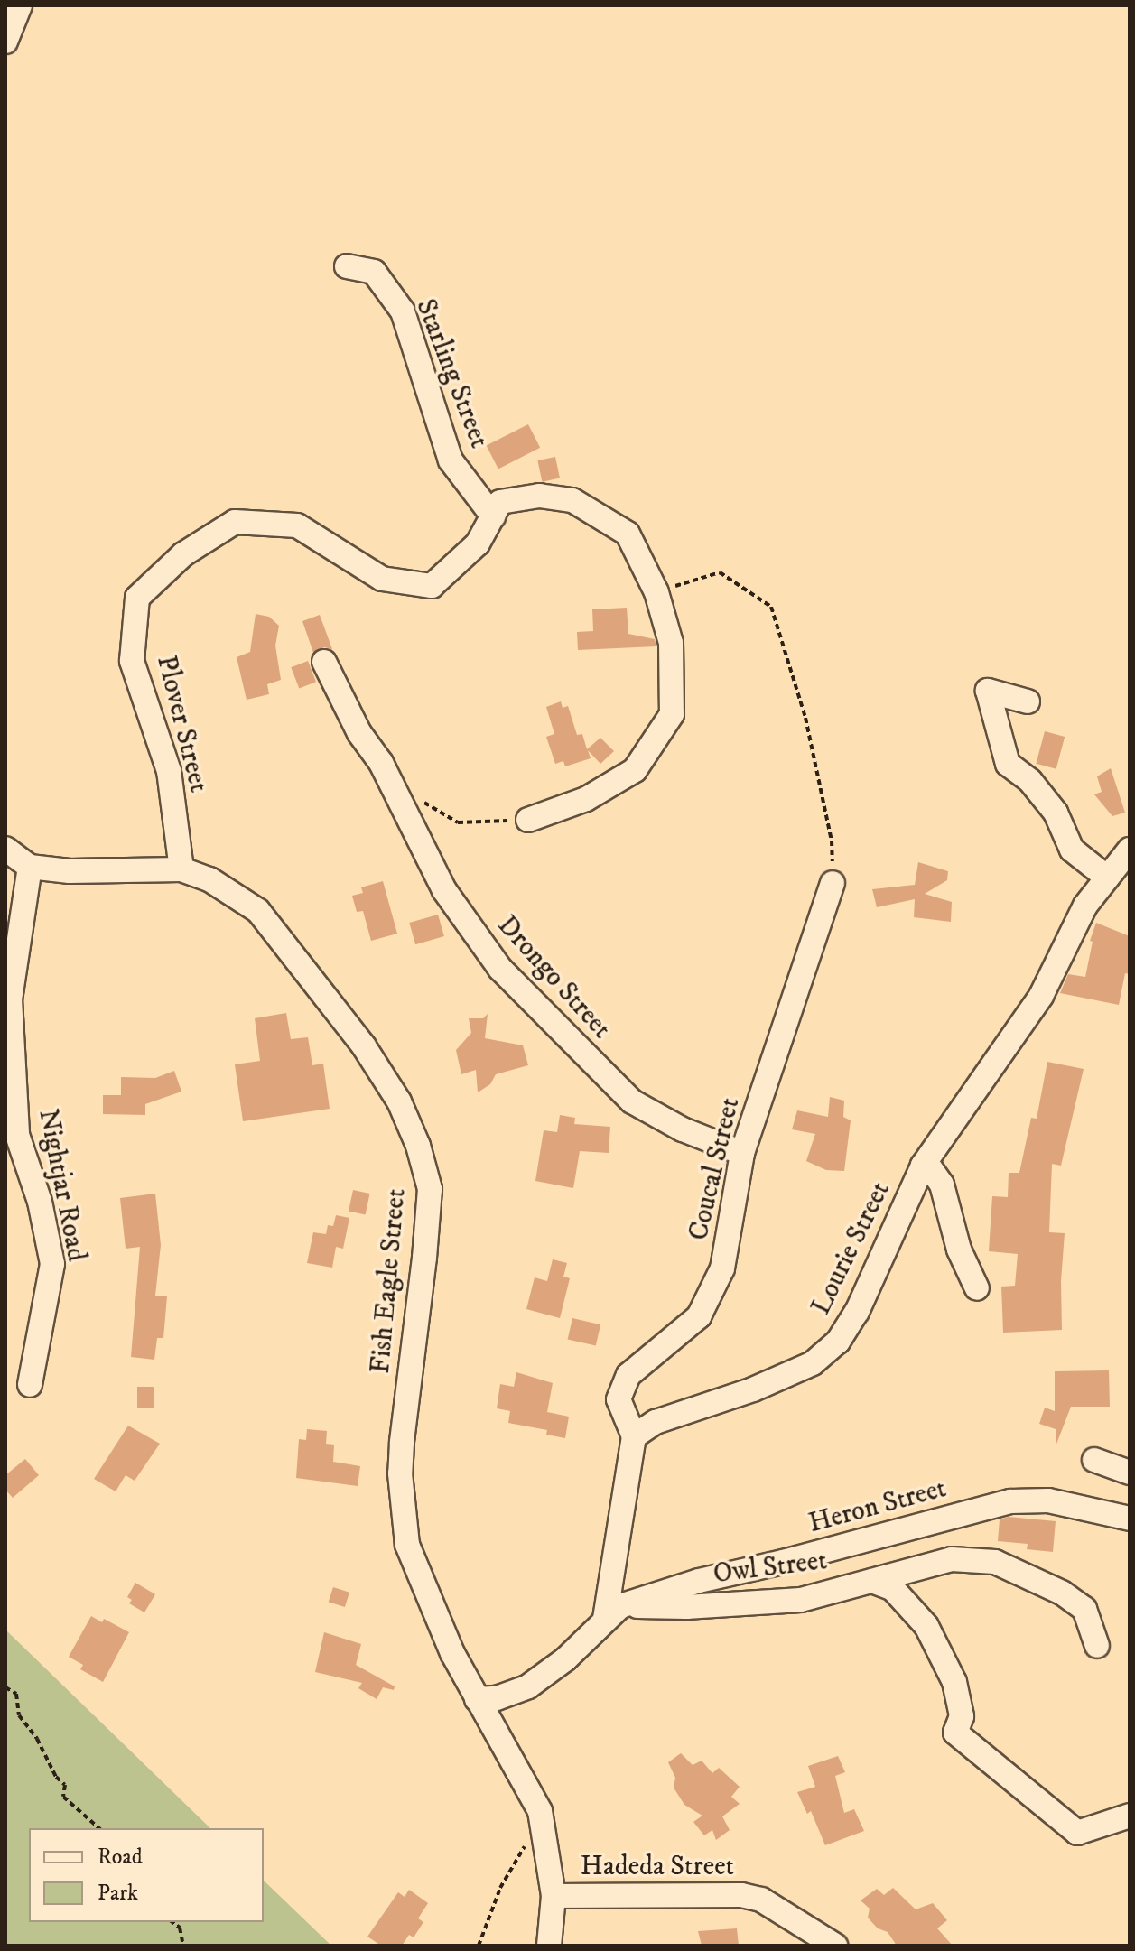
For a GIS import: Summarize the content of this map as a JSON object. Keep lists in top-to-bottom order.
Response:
{
  "streets": {
    "street": [
      "Starling Street",
      "Plover Street",
      "Drongo Street",
      "Coucal Street",
      "Nightjar Road",
      "Lourie Street",
      "Fish Eagle Street",
      "Heron Street",
      "Owl Street",
      "Hadeda Street"
    ]
  },
  "crossings": [
    ["Starling Street", "Plover Street"],
    ["Plover Street", "Fish Eagle Street"],
    ["Drongo Street", "Coucal Street"],
    ["Coucal Street", "Lourie Street"],
    ["Nightjar Road", "Fish Eagle Street"],
    ["Fish Eagle Street", "Hadeda Street"],
    ["Heron Street", "Owl Street"]
  ],
  "legend": ["Road", "Park"]
}
